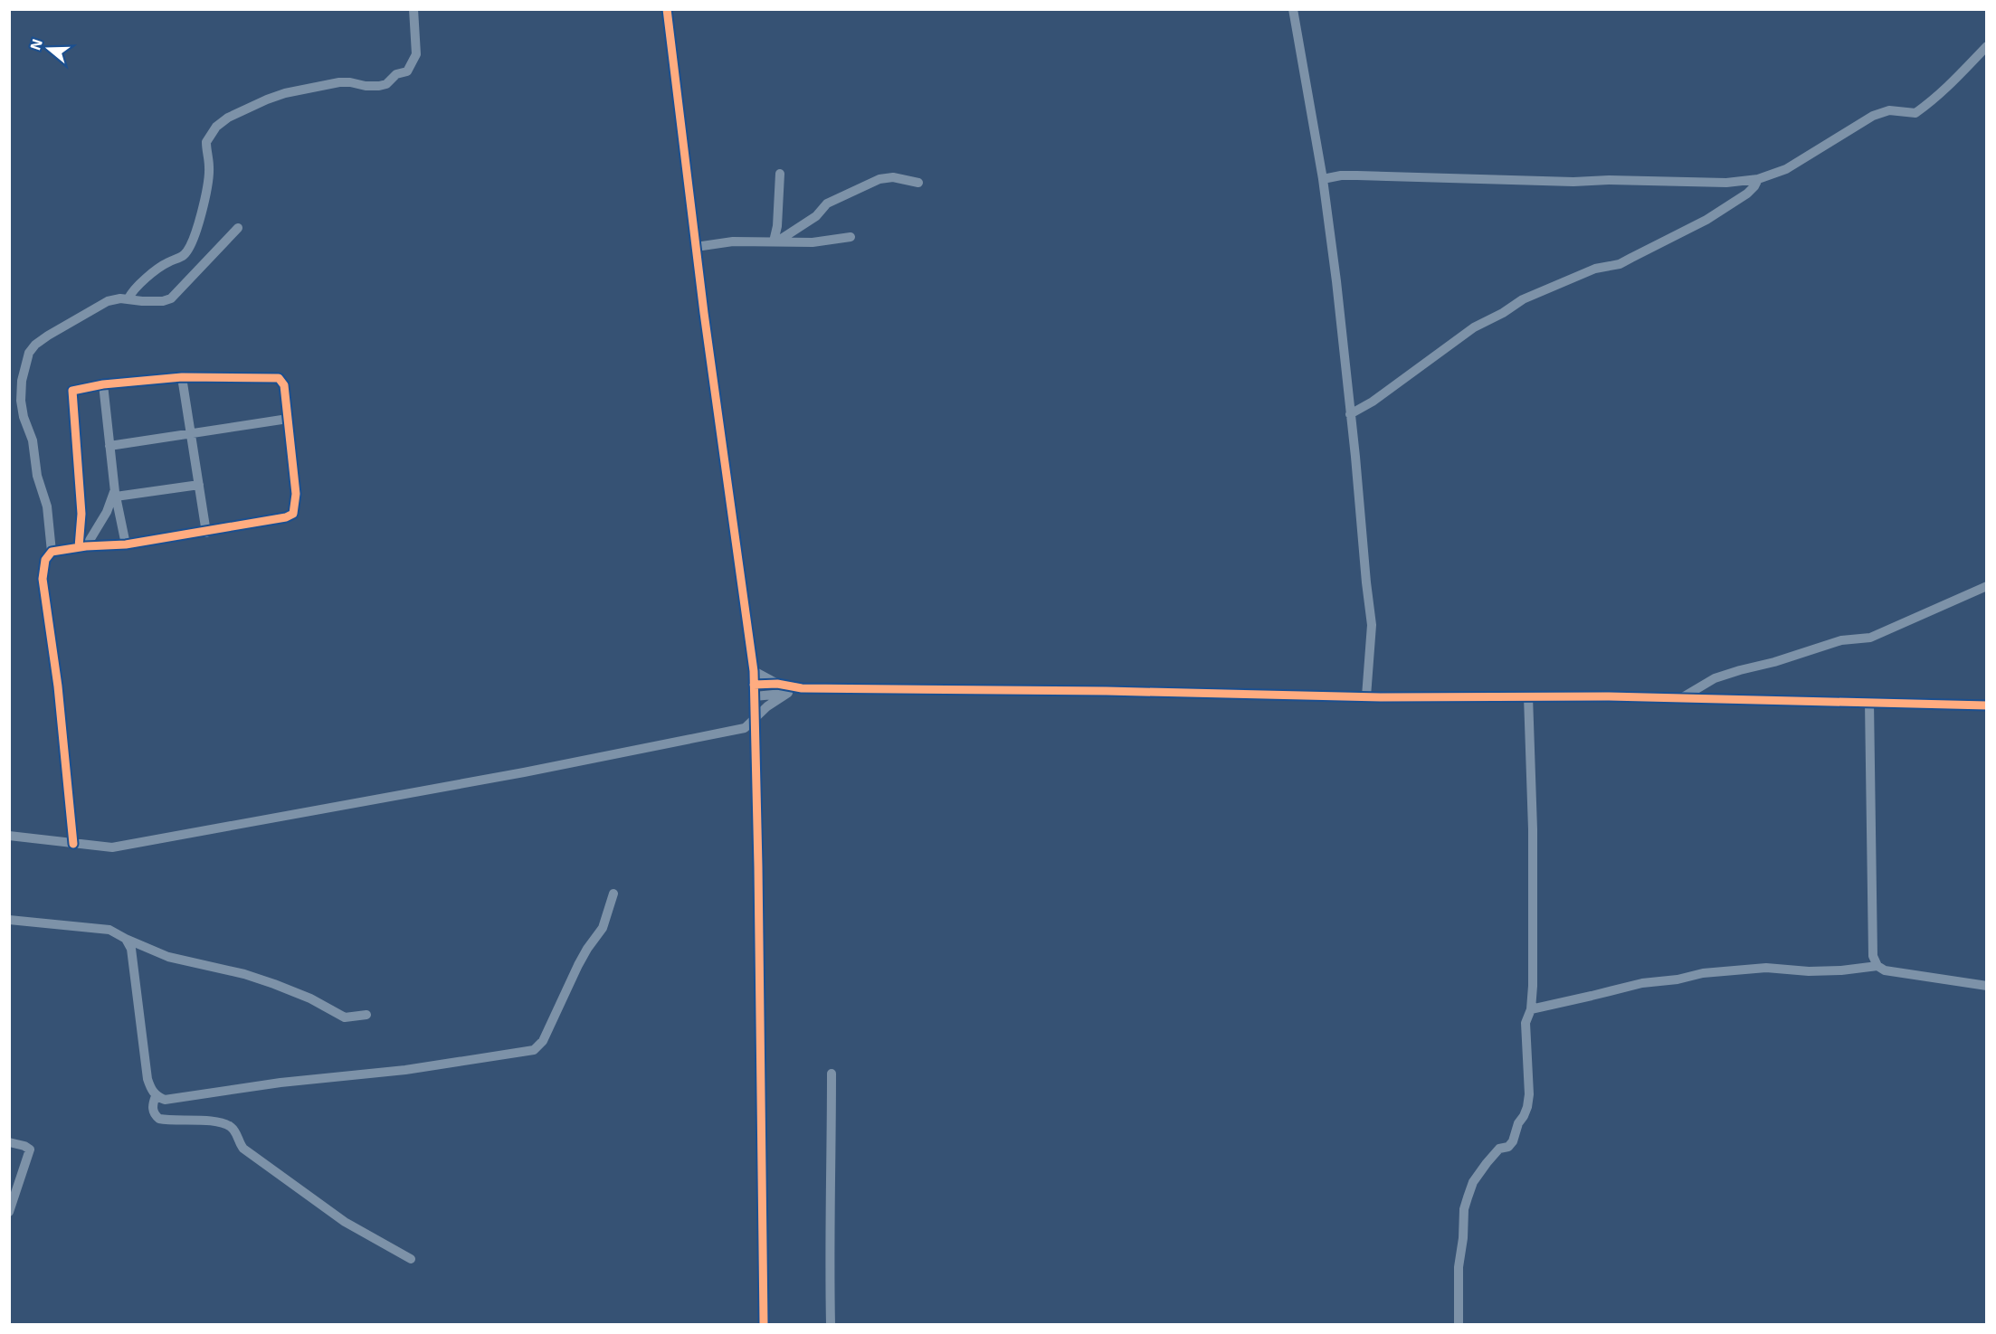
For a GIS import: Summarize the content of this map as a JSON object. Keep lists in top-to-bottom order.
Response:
{
  "north": "left"
}
